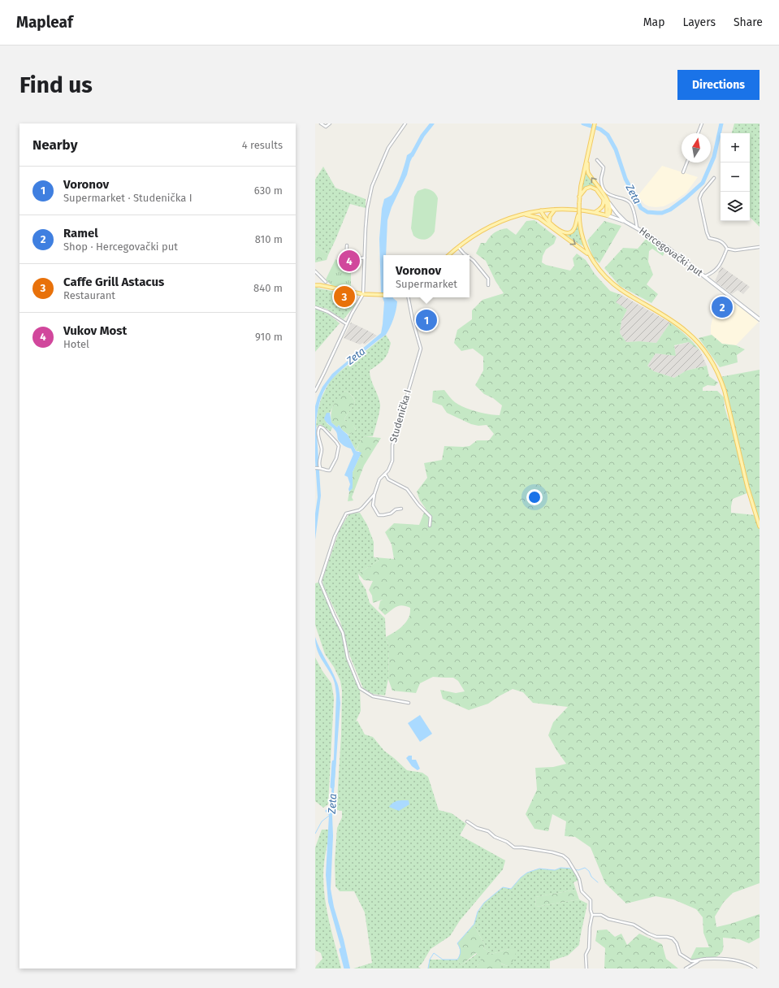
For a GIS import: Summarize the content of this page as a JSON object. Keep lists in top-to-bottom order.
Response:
{
  "streets": {
    "main road": ["Hercegovački put"],
    "street": ["Studenička I"]
  },
  "water": ["Zeta"],
  "north": "top",
  "page": {
    "header": "Mapleaf",
    "nav": ["Map", "Layers", "Share"],
    "buttons": "Directions",
    "title": "Find us",
    "heading": ["Nearby", "4 results"],
    "map_buttons": ["+", "−"],
    "list": [
      {
        "mark": "1",
        "name": "Voronov",
        "note": "Supermarket · Studenička I",
        "value": "630 m"
      },
      {
        "mark": "2",
        "name": "Ramel",
        "note": "Shop · Hercegovački put",
        "value": "810 m"
      },
      {
        "mark": "3",
        "name": "Caffe Grill Astacus",
        "note": "Restaurant",
        "value": "840 m"
      },
      {
        "mark": "4",
        "name": "Vukov Most",
        "note": "Hotel",
        "value": "910 m"
      }
    ],
    "pins": [
      "4",
      "3",
      "2",
      "1"
    ],
    "popup": ["Voronov", "Supermarket"]
  }
}
